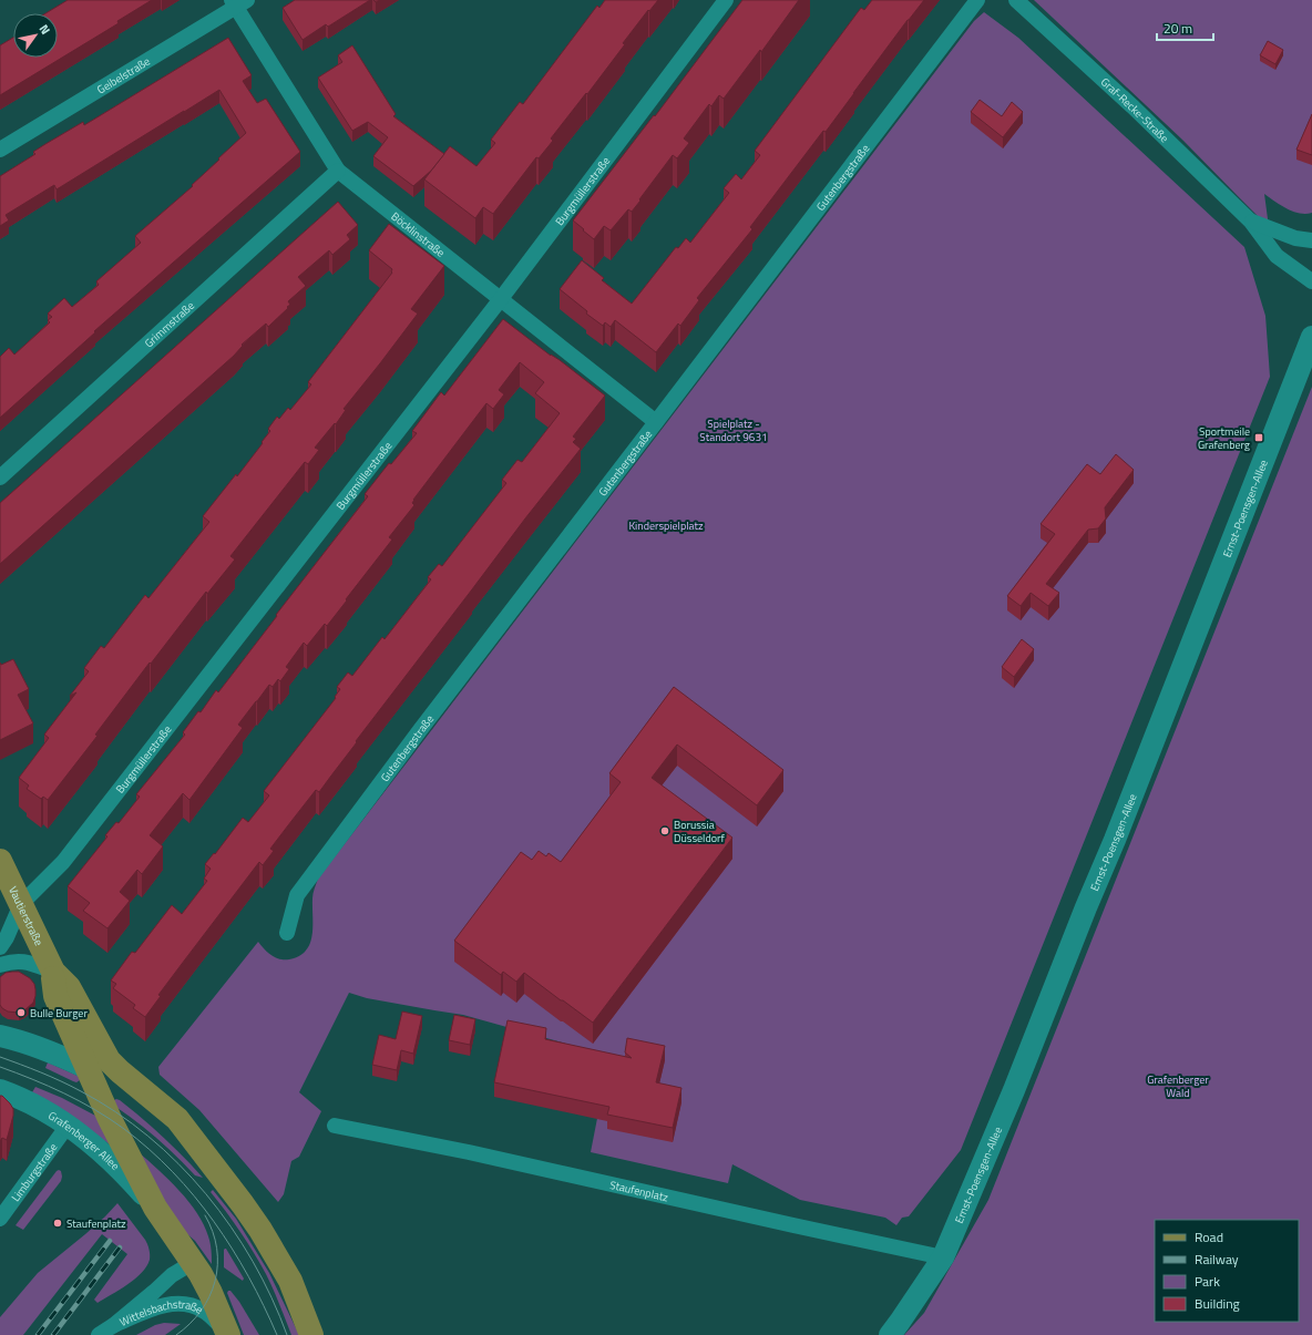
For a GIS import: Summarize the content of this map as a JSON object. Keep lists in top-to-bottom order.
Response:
{
  "streets": {
    "main road": ["Vautierstraße"],
    "street": [
      "Geibelstraße",
      "Graf-Recke-Straße",
      "Gutenbergstraße",
      "Burgmüllerstraße",
      "Böcklinstraße",
      "Grimmstraße",
      "Ernst-Poensgen-Allee",
      "Grafenberger Allee",
      "Limburgstraße",
      "Staufenplatz",
      "Wittelsbachstraße"
    ]
  },
  "crossings": [
    ["Geibelstraße", "Böcklinstraße"],
    ["Gutenbergstraße", "Böcklinstraße"],
    ["Burgmüllerstraße", "Böcklinstraße"],
    ["Burgmüllerstraße", "Vautierstraße"],
    ["Böcklinstraße", "Grimmstraße"],
    ["Ernst-Poensgen-Allee", "Staufenplatz"],
    ["Grafenberger Allee", "Limburgstraße"]
  ],
  "parks": ["Spielplatz - Standort 9631", "Kinderspielplatz", "Grafenberger Wald"],
  "places": {
    "transit": ["Sportmeile Grafenberg"],
    "other": ["Borussia Düsseldorf", "Bulle Burger", "Staufenplatz"]
  },
  "legend": [
    "Road",
    "Railway",
    "Park",
    "Building"
  ],
  "scale_bar": "20 m",
  "north": "top right"
}
